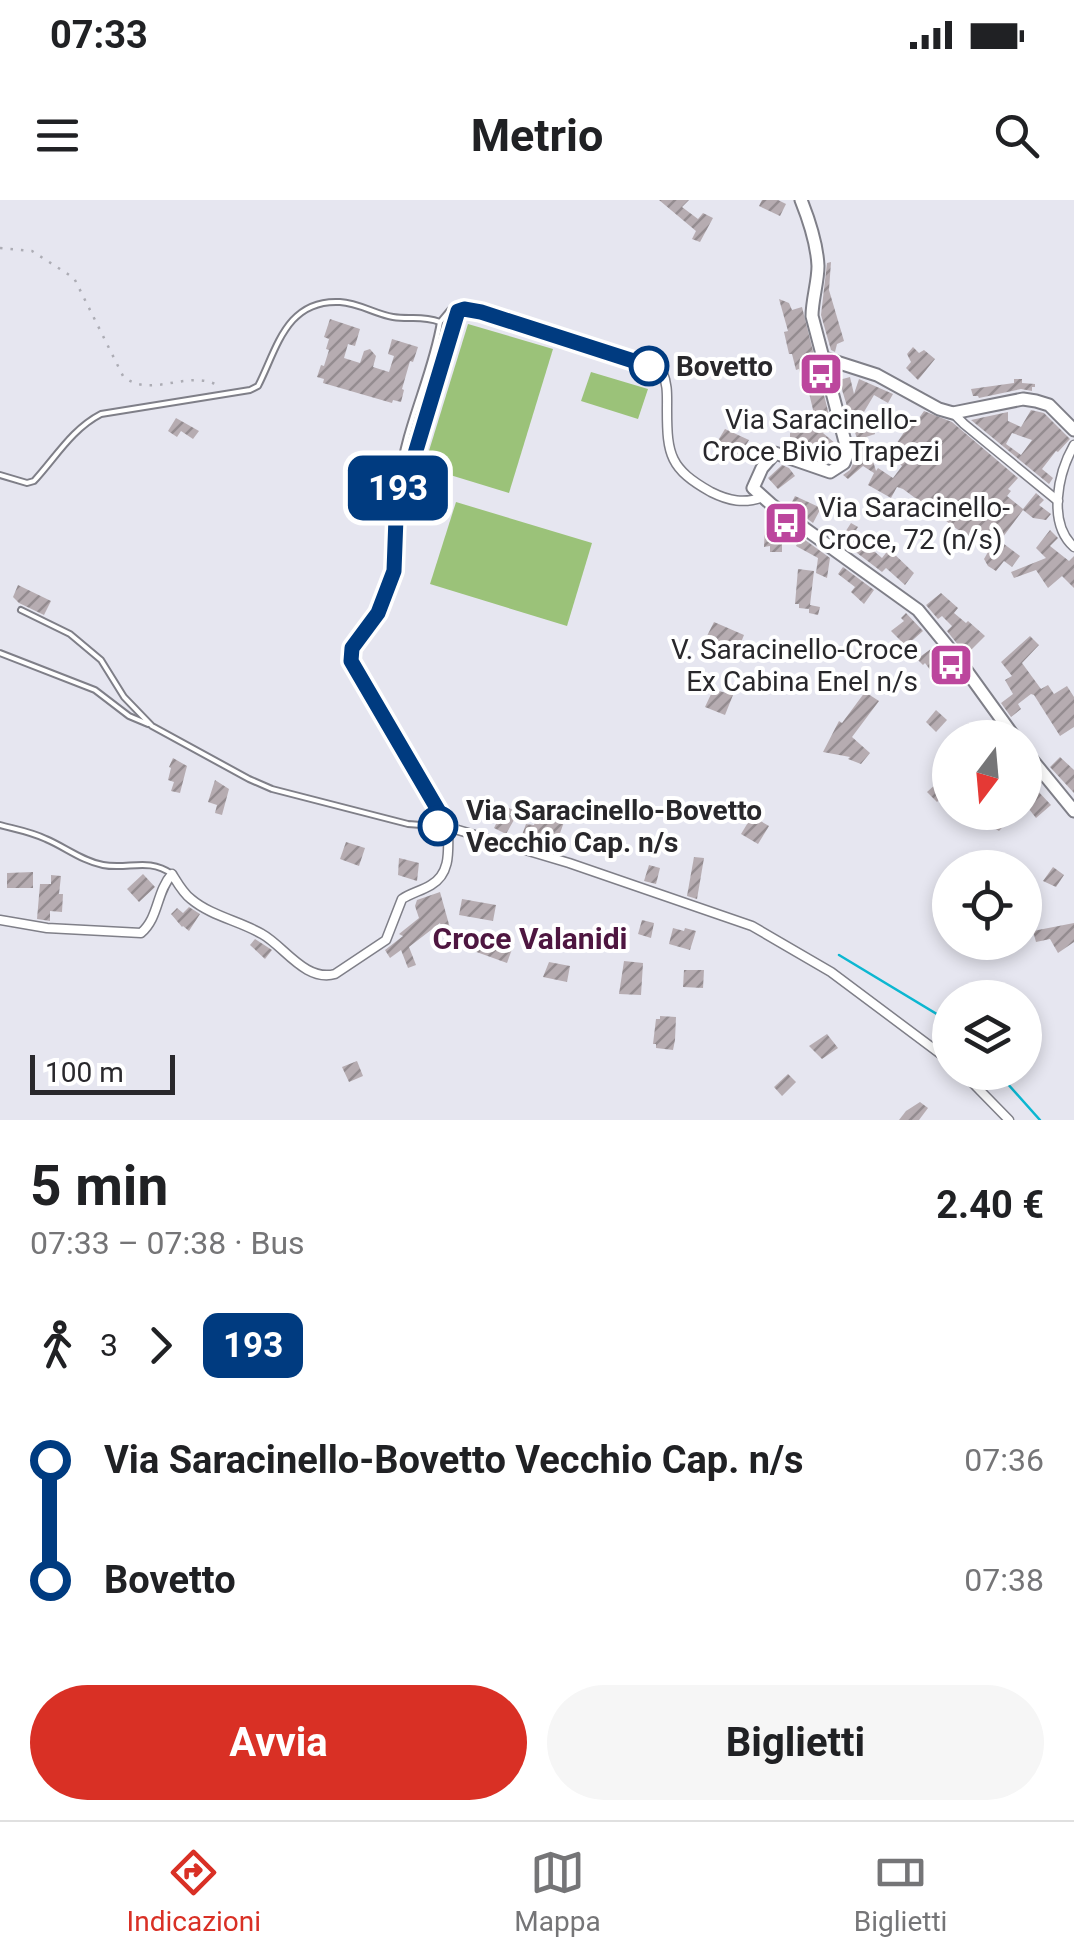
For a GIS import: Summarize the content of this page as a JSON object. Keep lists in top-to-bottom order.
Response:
{
  "districts": ["Croce Valanidi"],
  "places": {
    "other": ["Bovetto", "Via Saracinello-Bovetto Vecchio Cap. n/s"],
    "bus stop": ["Via Saracinello- Croce Bivio Trapezi", "Via Saracinello- Croce, 72 (n/s)", "V. Saracinello-Croce Ex Cabina Enel n/s"]
  },
  "lines": ["bus line 193"],
  "scale_bar": "100 m",
  "north": "bottom",
  "page": {
    "status": "07:33",
    "header": "Metrio",
    "on_map": "193",
    "scale": "100 m",
    "heading": ["5 min", "07:33 – 07:38 · Bus", "2.40 €"],
    "legs": ["3", "193"],
    "list": [
      {
        "name": "Via Saracinello-Bovetto Vecchio Cap. n/s",
        "value": "07:36"
      },
      {
        "name": "Bovetto",
        "value": "07:38"
      }
    ],
    "buttons": ["Avvia", "Biglietti"],
    "tabs": ["Indicazioni", "Mappa", "Biglietti"]
  }
}
